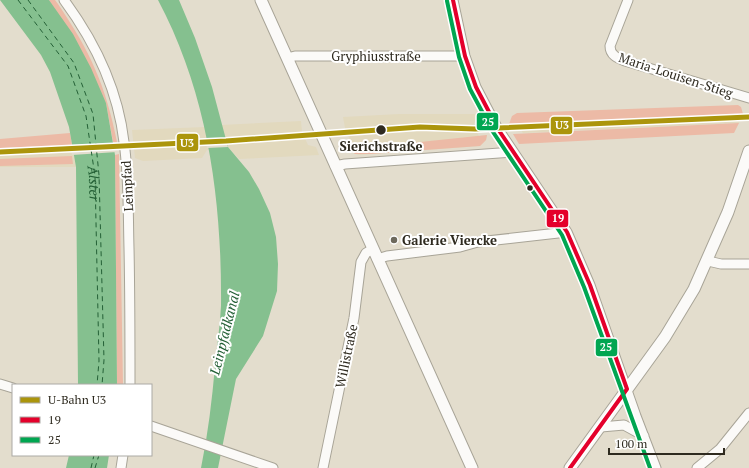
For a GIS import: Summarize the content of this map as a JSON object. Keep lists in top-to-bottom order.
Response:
{
  "streets": {
    "street": [
      "Gryphiusstraße",
      "Maria-Louisen-Stieg",
      "Leinpfad",
      "Willistraße"
    ]
  },
  "water": ["Alster", "Leinpfadkanal"],
  "places": ["Sierichstraße", "Galerie Viercke"],
  "lines": ["transit line 19", "transit line 25", "metro line U3"],
  "legend": ["U-Bahn U3", "19", "25"],
  "scale_bar": "100 m"
}
